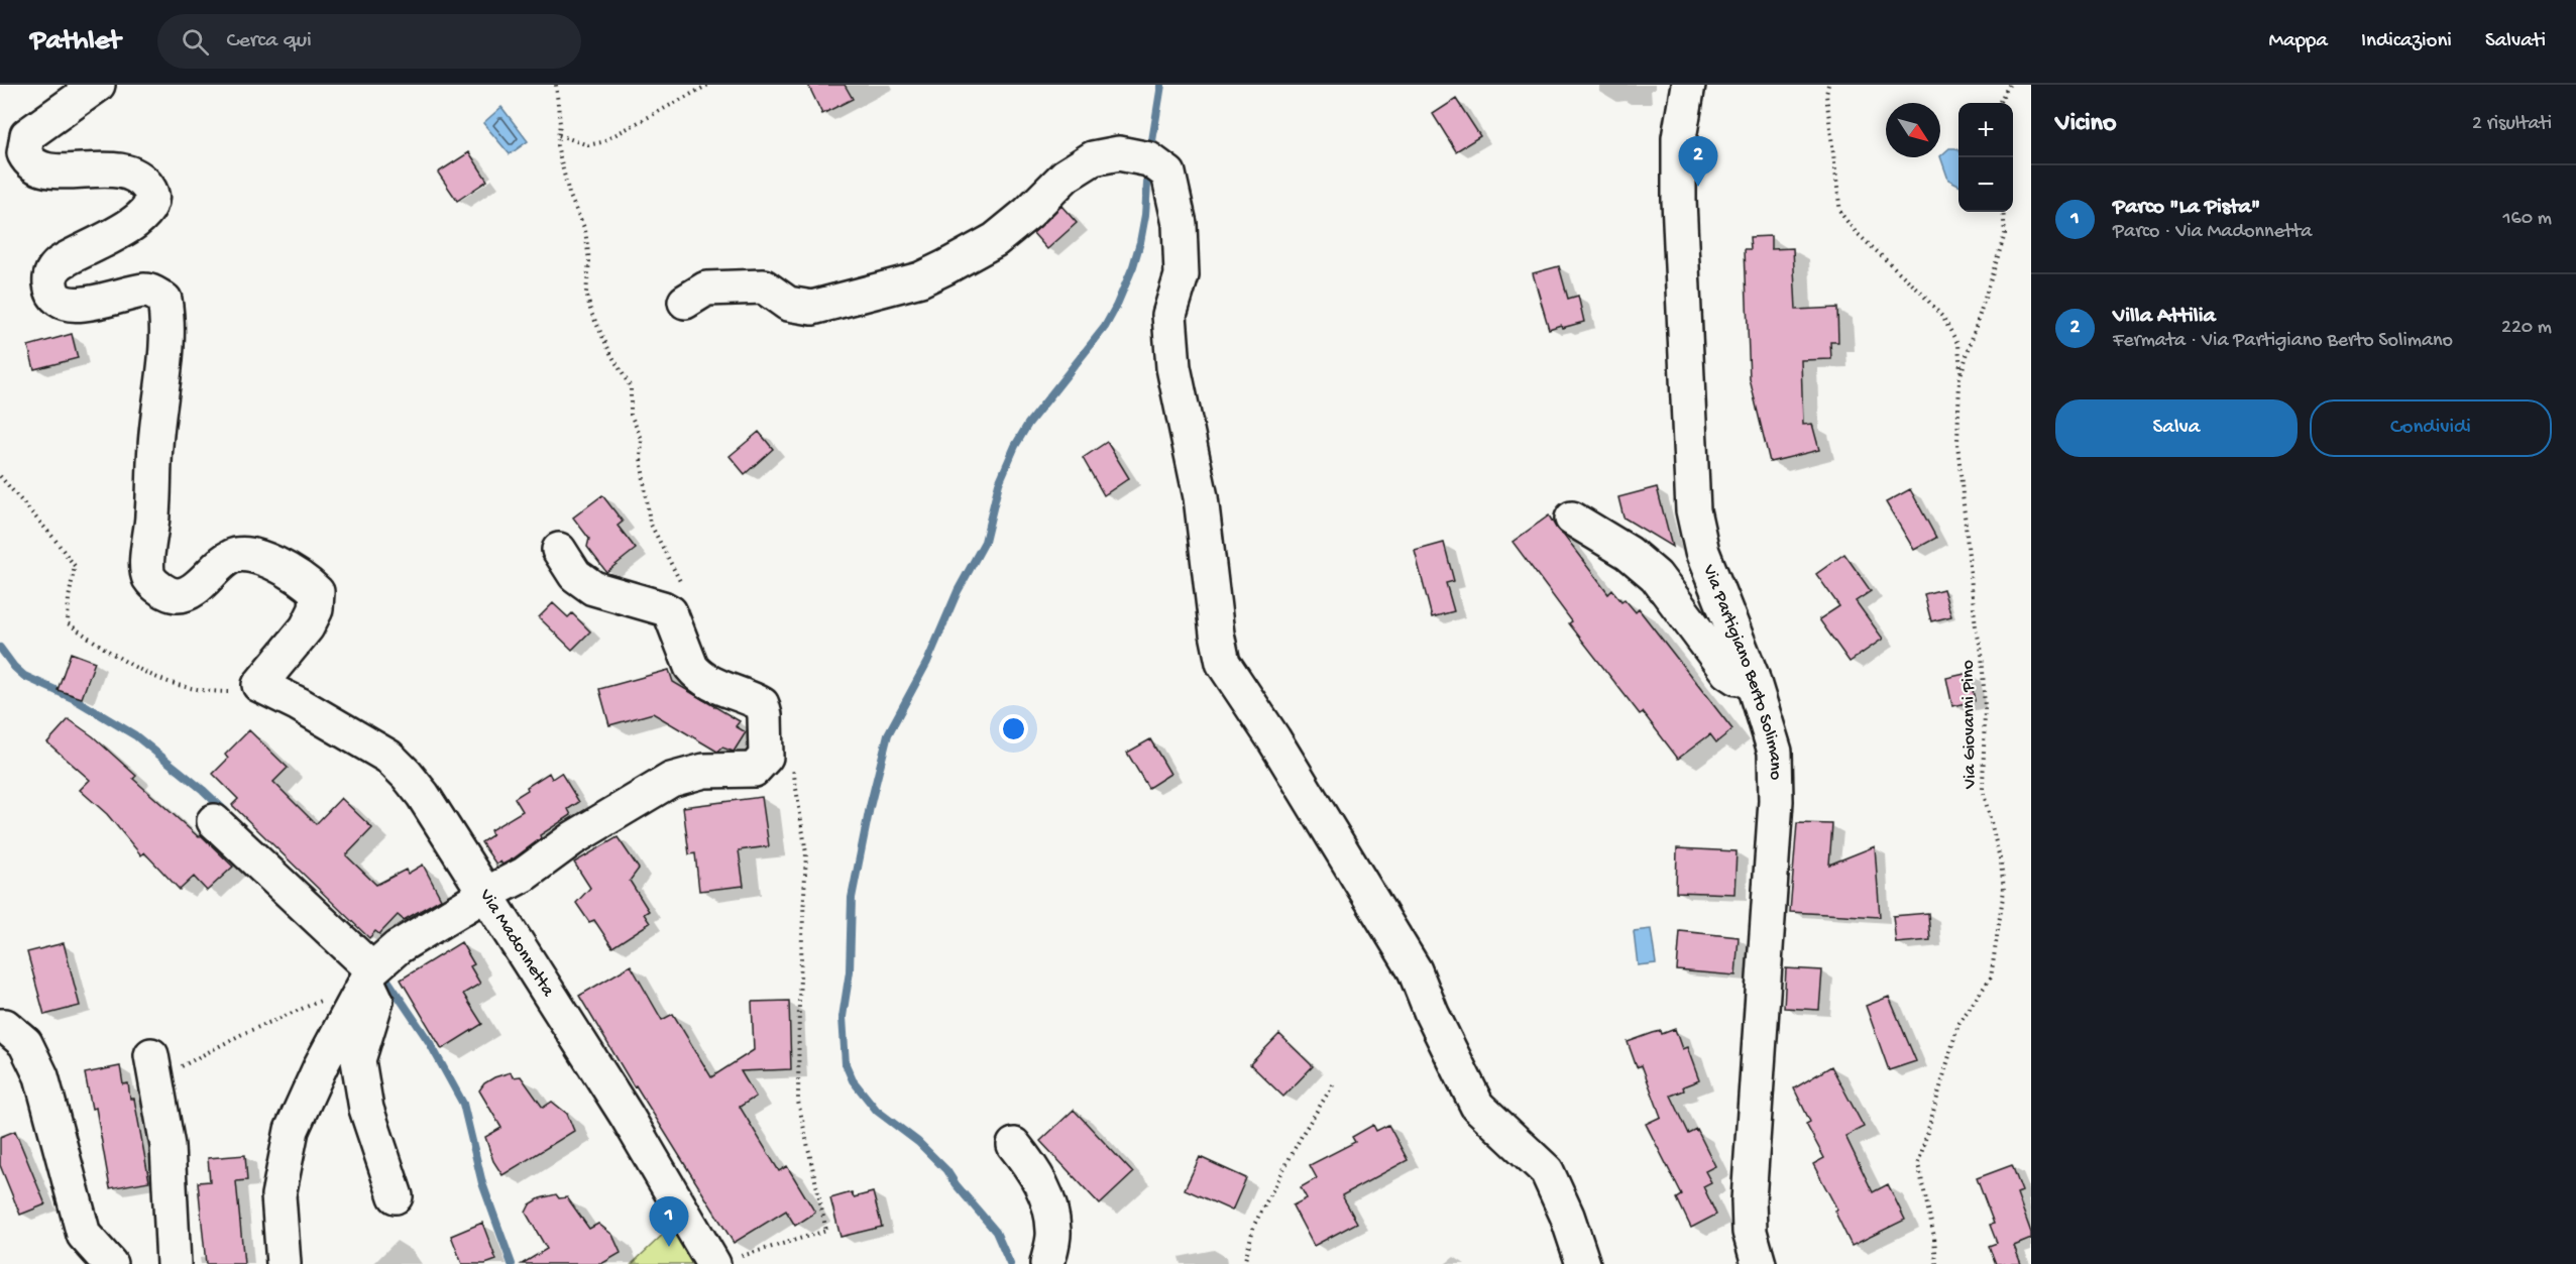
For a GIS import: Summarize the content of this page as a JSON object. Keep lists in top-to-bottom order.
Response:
{
  "streets": {
    "street": ["Via Partigiano Berto Solimano", "Via Madonnetta"],
    "path": ["Via Giovanni Pino"]
  },
  "north": "bottom right",
  "page": {
    "header": "Pathlet",
    "search": "Cerca qui",
    "nav": ["Mappa", "Indicazioni", "Salvati"],
    "heading": ["Vicino", "2 risultati"],
    "map_buttons": ["+", "−"],
    "pins": ["2", "1"],
    "list": [
      {
        "mark": "1",
        "name": "Parco \"La Pista\"",
        "note": "Parco · Via Madonnetta",
        "value": "160 m"
      },
      {
        "mark": "2",
        "name": "Villa Attilia",
        "note": "Fermata · Via Partigiano Berto Solimano",
        "value": "220 m"
      }
    ],
    "buttons": ["Salva", "Condividi"]
  }
}
